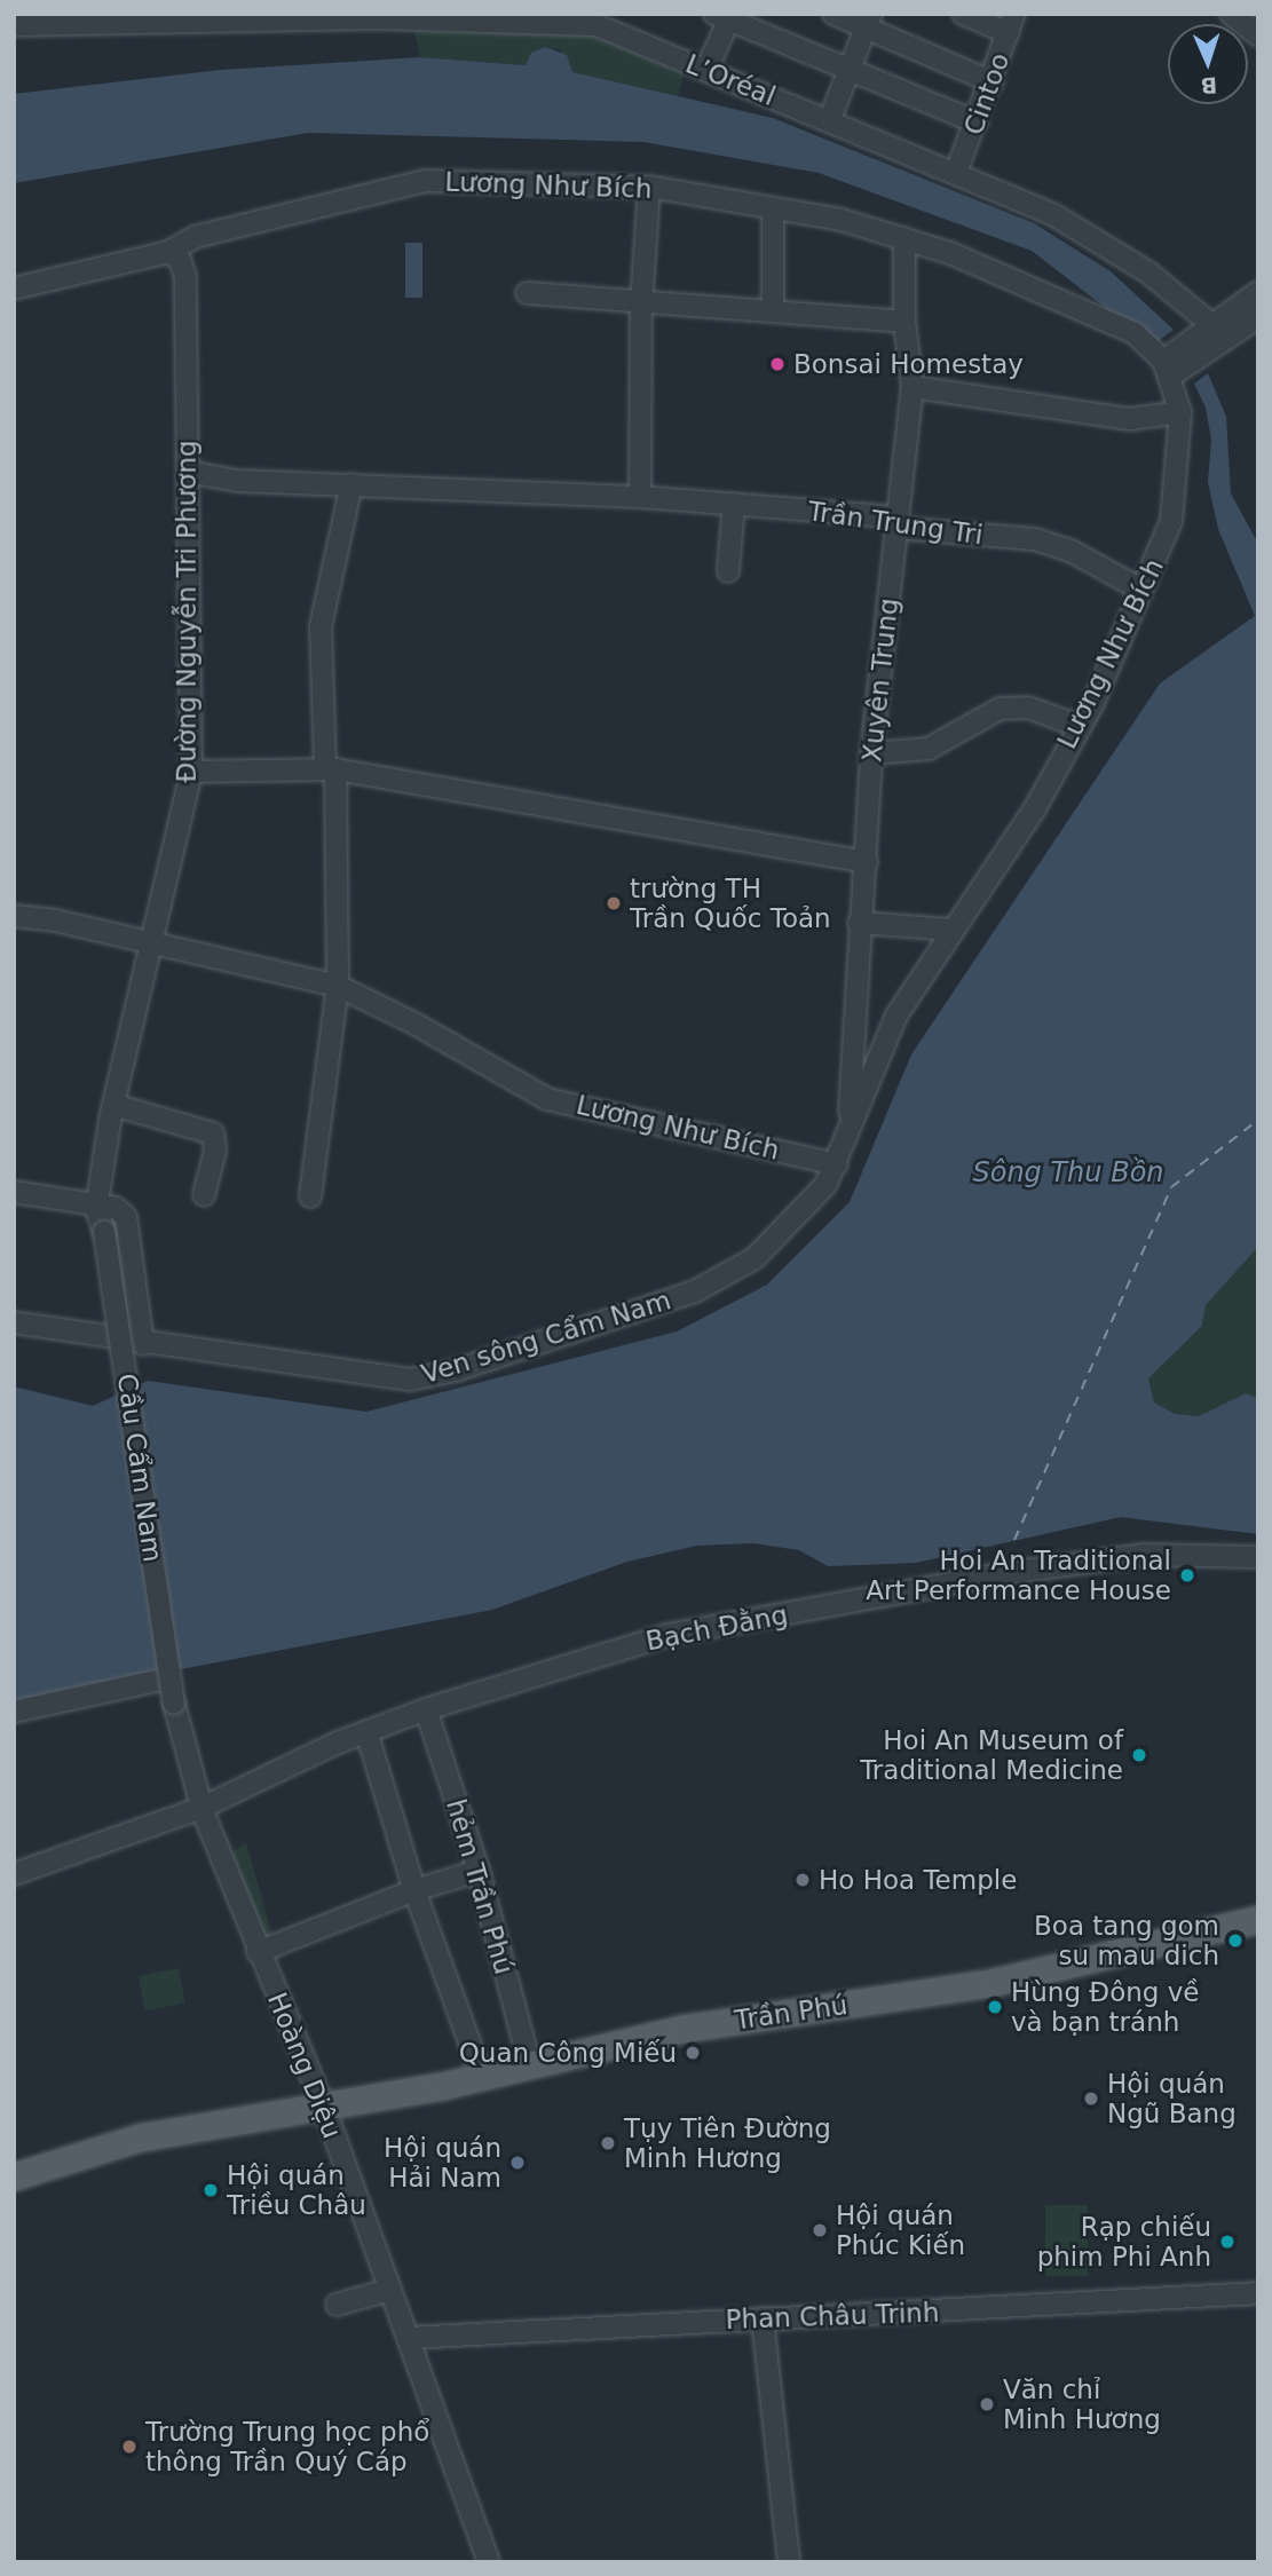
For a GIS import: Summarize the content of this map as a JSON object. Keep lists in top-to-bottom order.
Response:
{
  "streets": {
    "main road": ["Trần Phú"],
    "street": [
      "L’Oréal",
      "Cintoo",
      "Lương Như Bích",
      "Trần Trung Tri",
      "Đường Nguyễn Tri Phương",
      "Xuyên Trung",
      "Ven sông Cẩm Nam",
      "Cầu Cẩm Nam",
      "Bạch Đằng",
      "hẻm Trần Phú",
      "Hoàng Diệu",
      "Phan Châu Trinh"
    ]
  },
  "crossings": [
    ["L’Oréal", "Cintoo"],
    ["Lương Như Bích", "Trần Trung Tri"],
    ["Lương Như Bích", "Đường Nguyễn Tri Phương"],
    ["Lương Như Bích", "Xuyên Trung"],
    ["Lương Như Bích", "Ven sông Cẩm Nam"],
    ["Trần Trung Tri", "Đường Nguyễn Tri Phương"],
    ["Trần Trung Tri", "Xuyên Trung"],
    ["Đường Nguyễn Tri Phương", "Cầu Cẩm Nam"],
    ["Cầu Cẩm Nam", "Hoàng Diệu"],
    ["Bạch Đằng", "hẻm Trần Phú"],
    ["Bạch Đằng", "Hoàng Diệu"],
    ["hẻm Trần Phú", "Trần Phú"],
    ["Trần Phú", "Hoàng Diệu"],
    ["Hoàng Diệu", "Phan Châu Trinh"]
  ],
  "water": ["Sông Thu Bồn"],
  "places": [
    "Bonsai Homestay",
    "trường TH Trần Quốc Toản",
    "Hoi An Traditional Art Performance House",
    "Hoi An Museum of Traditional Medicine",
    "Ho Hoa Temple",
    "Boa tang gom su mau dich",
    "Hùng Đông về và bạn tránh",
    "Quan Công Miếu",
    "Hội quán Ngũ Bang",
    "Tụy Tiên Đường Minh Hương",
    "Hội quán Hải Nam",
    "Hội quán Triều Châu",
    "Hội quán Phúc Kiến",
    "Rạp chiếu phim Phi Anh",
    "Văn chỉ Minh Hương",
    "Trường Trung học phổ thông Trần Quý Cáp"
  ],
  "north": "bottom"
}
